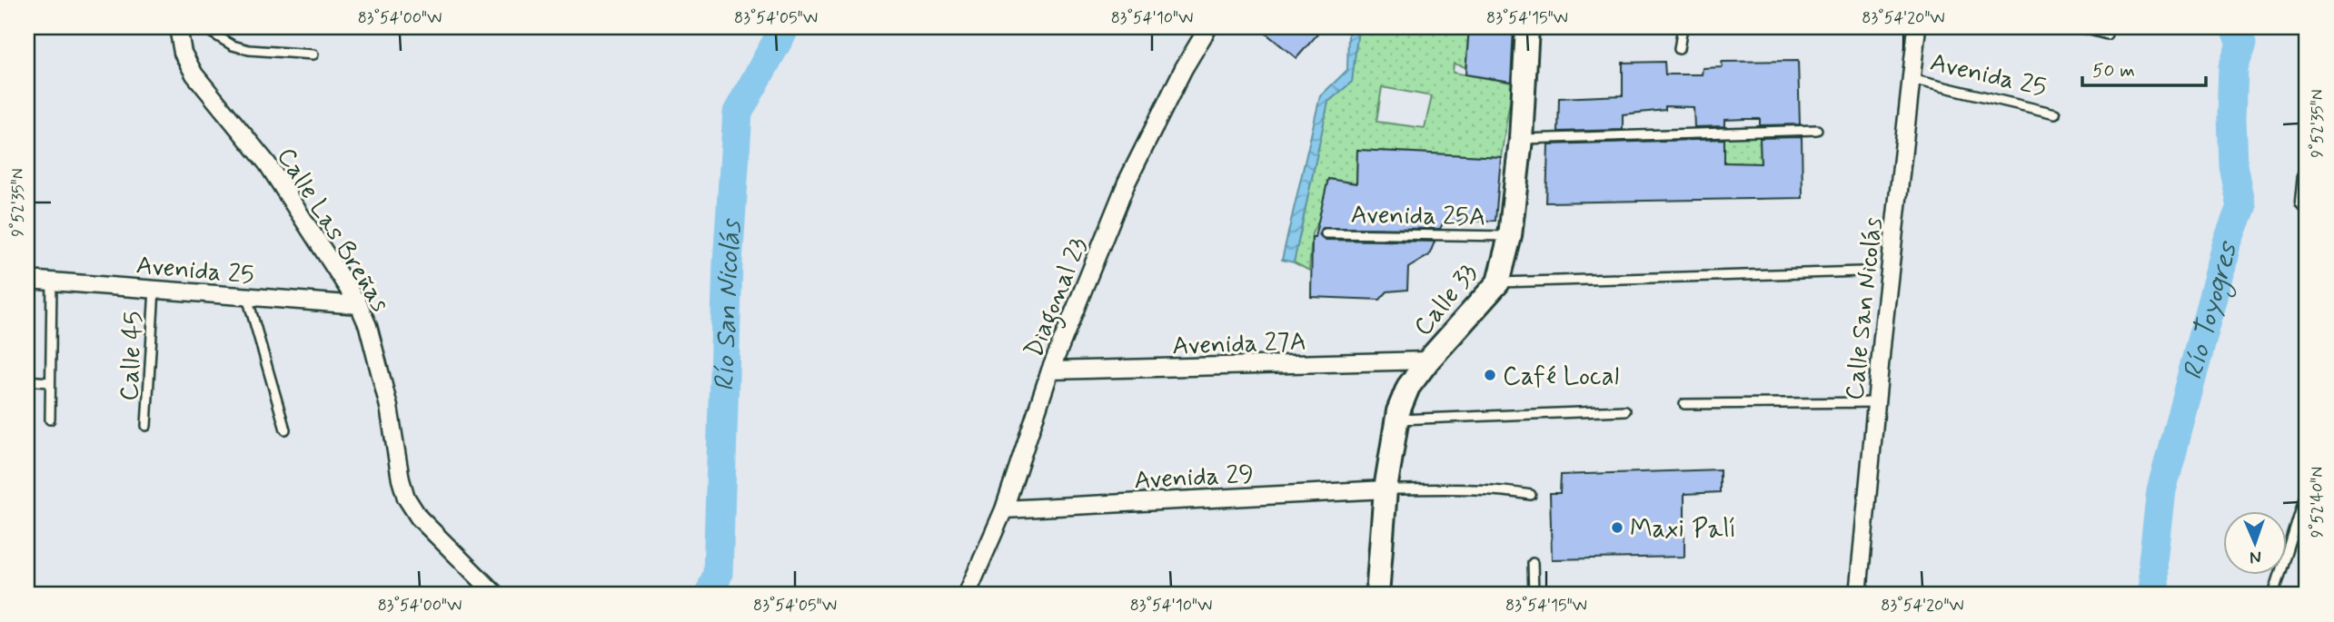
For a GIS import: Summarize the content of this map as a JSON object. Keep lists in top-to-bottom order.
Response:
{
  "streets": {
    "main road": ["Calle 33"],
    "street": [
      "Avenida 25",
      "Calle Las Breñas",
      "Diagonal 23",
      "Calle San Nicolás",
      "Avenida 27A",
      "Avenida 29"
    ],
    "lane": ["Avenida 25A", "Calle 45"]
  },
  "crossings": [
    ["Avenida 25", "Calle Las Breñas"],
    ["Avenida 25", "Calle San Nicolás"],
    ["Avenida 25", "Calle 45"],
    ["Avenida 25A", "Calle 33"],
    ["Diagonal 23", "Avenida 27A"],
    ["Diagonal 23", "Avenida 29"],
    ["Calle 33", "Avenida 27A"],
    ["Calle 33", "Avenida 29"]
  ],
  "water": ["Río San Nicolás", "Río Toyogres"],
  "places": ["Café Local", "Maxi Palí"],
  "scale_bar": "50 m",
  "north": "bottom",
  "coordinates": [
    "83°54'00\"W",
    "83°54'05\"W",
    "83°54'10\"W",
    "83°54'15\"W",
    "83°54'20\"W",
    "9°52'35\"N",
    "9°52'40\"N"
  ]
}
